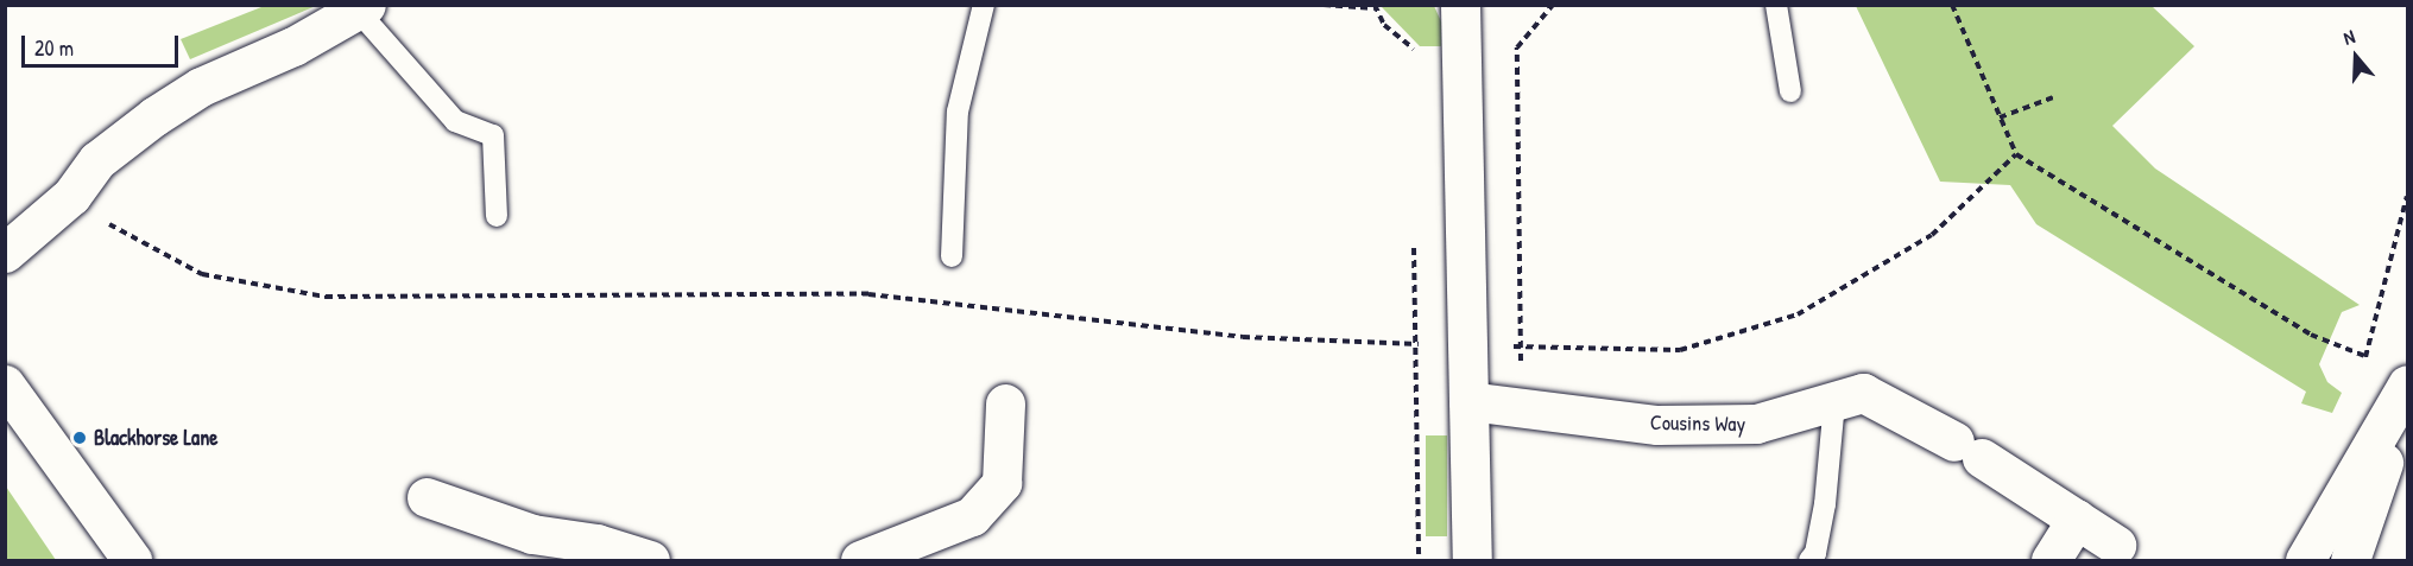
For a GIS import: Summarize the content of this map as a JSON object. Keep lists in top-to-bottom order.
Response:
{
  "streets": {
    "street": ["Cousins Way"]
  },
  "places": ["Blackhorse Lane"],
  "scale_bar": "20 m",
  "north": "top"
}
